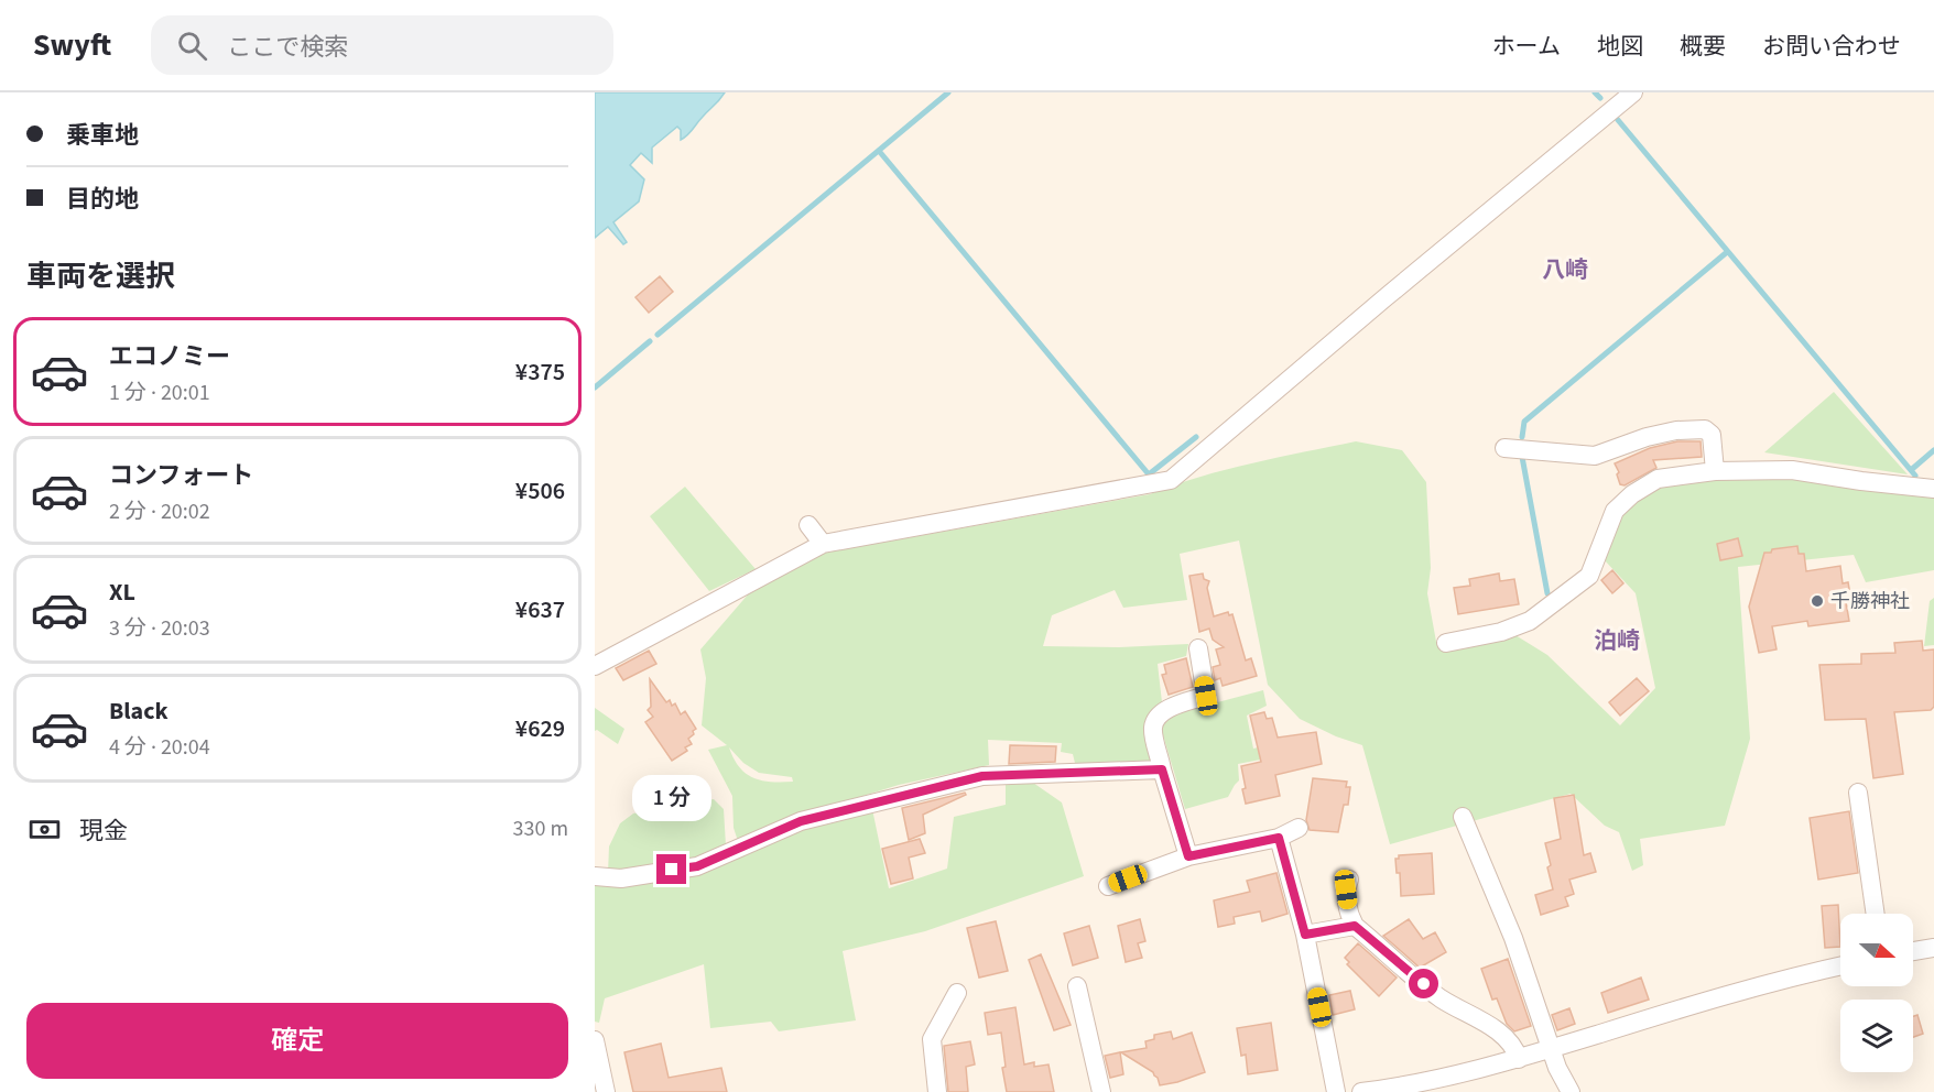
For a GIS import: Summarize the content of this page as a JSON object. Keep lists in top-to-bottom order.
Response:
{
  "districts": ["八崎", "泊崎"],
  "places": ["千勝神社"],
  "north": "right",
  "page": {
    "header": "Swyft",
    "search": "ここで検索",
    "nav": [
      "ホーム",
      "地図",
      "概要",
      "お問い合わせ"
    ],
    "banner": ["乗車地", "目的地"],
    "heading": "車両を選択",
    "list": [
      {
        "name": "エコノミー",
        "note": "1 分 · 20:01",
        "value": "¥375"
      },
      {
        "name": "コンフォート",
        "note": "2 分 · 20:02",
        "value": "¥506"
      },
      {
        "name": "XL",
        "note": "3 分 · 20:03",
        "value": "¥637"
      },
      {
        "name": "Black",
        "note": "4 分 · 20:04",
        "value": "¥629"
      }
    ],
    "bubble": "1 分",
    "pay": ["現金", "330 m"],
    "buttons": "確定"
  }
}
